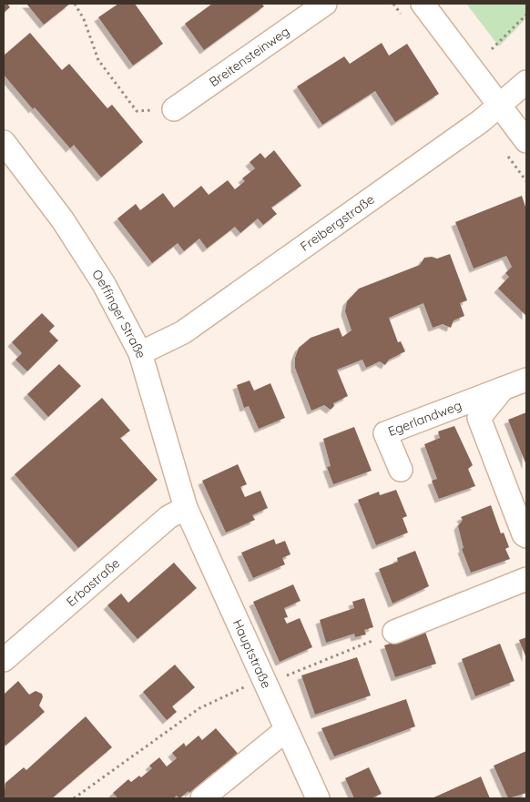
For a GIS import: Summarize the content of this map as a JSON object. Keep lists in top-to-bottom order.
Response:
{
  "streets": {
    "street": [
      "Breitensteinweg",
      "Freibergstraße",
      "Oeffinger Straße",
      "Egerlandweg",
      "Erbastraße",
      "Hauptstraße"
    ]
  },
  "crossings": [
    ["Freibergstraße", "Oeffinger Straße"],
    ["Oeffinger Straße", "Erbastraße"],
    ["Oeffinger Straße", "Hauptstraße"],
    ["Erbastraße", "Hauptstraße"]
  ]
}
